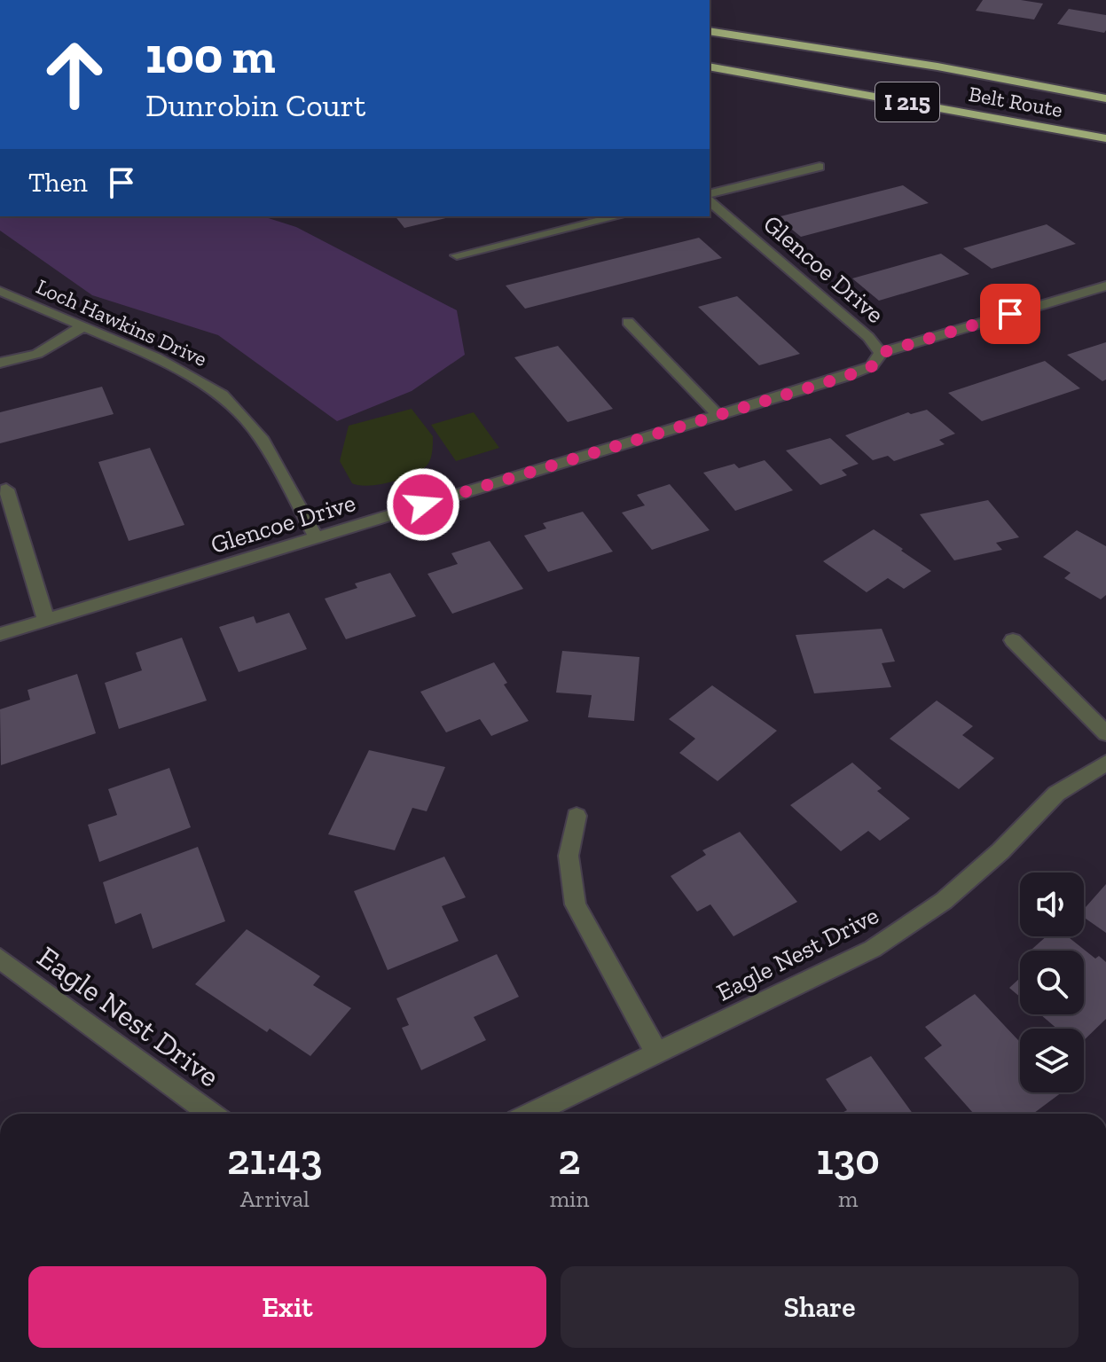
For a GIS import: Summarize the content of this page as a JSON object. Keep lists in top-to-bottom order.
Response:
{
  "streets": {
    "highway": ["I 215", "Belt Route"],
    "street": ["Glencoe Drive", "Loch Hawkins Drive", "Eagle Nest Drive"]
  },
  "crossings": [
    ["Glencoe Drive", "Loch Hawkins Drive"]
  ],
  "page": {
    "turn": ["100 m", "Dunrobin Court"],
    "then": "Then",
    "eta": [
      "21:43",
      "Arrival",
      "2",
      "min",
      "130",
      "m"
    ],
    "buttons": ["Exit", "Share"]
  }
}
